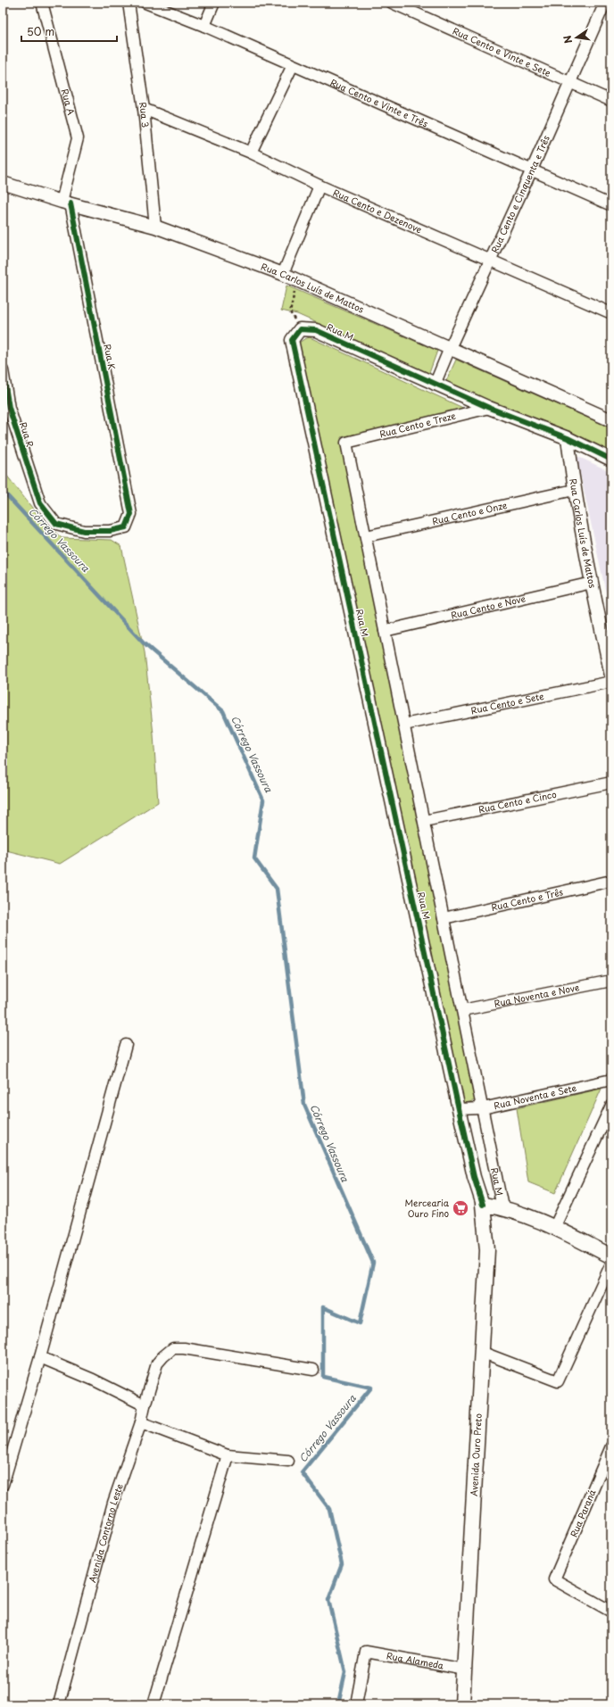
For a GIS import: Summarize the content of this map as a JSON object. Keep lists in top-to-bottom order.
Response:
{
  "streets": {
    "main road": ["Avenida Ouro Preto"],
    "street": [
      "Rua Cento e Vinte e Sete",
      "Rua A",
      "Rua Cento e Vinte e Três",
      "Rua 3",
      "Rua Cento e Cinquenta e Três",
      "Rua Cento e Dezenove",
      "Rua Carlos Luís de Mattos",
      "Rua M",
      "Rua K",
      "Rua Cento e Treze",
      "Rua R",
      "Rua Cento e Onze",
      "Rua Cento e Nove",
      "Rua Cento e Sete",
      "Rua Cento e Cinco",
      "Rua Cento e Três",
      "Rua Noventa e Nove",
      "Rua Noventa e Sete",
      "Rua Paraná",
      "Avenida Contorno Leste",
      "Rua Alameda"
    ]
  },
  "crossings": [
    ["Rua Cento e Vinte e Sete", "Rua Cento e Cinquenta e Três"],
    ["Rua A", "Rua Carlos Luís de Mattos"],
    ["Rua A", "Rua K"],
    ["Rua Cento e Vinte e Três", "Rua Cento e Cinquenta e Três"],
    ["Rua 3", "Rua Cento e Dezenove"],
    ["Rua 3", "Rua Carlos Luís de Mattos"],
    ["Rua Cento e Cinquenta e Três", "Rua Cento e Dezenove"],
    ["Rua Cento e Cinquenta e Três", "Rua Carlos Luís de Mattos"],
    ["Rua Cento e Cinquenta e Três", "Rua M"],
    ["Rua Carlos Luís de Mattos", "Rua M"],
    ["Rua Carlos Luís de Mattos", "Rua K"],
    ["Rua Carlos Luís de Mattos", "Rua Cento e Onze"],
    ["Rua Carlos Luís de Mattos", "Rua Cento e Nove"],
    ["Rua M", "Rua Cento e Treze"],
    ["Rua M", "Rua Cento e Onze"],
    ["Rua M", "Rua Cento e Nove"],
    ["Rua M", "Rua Cento e Sete"],
    ["Rua M", "Rua Cento e Cinco"],
    ["Rua M", "Rua Cento e Três"],
    ["Rua M", "Rua Noventa e Nove"],
    ["Rua M", "Rua Noventa e Sete"],
    ["Rua M", "Avenida Ouro Preto"],
    ["Rua K", "Rua R"],
    ["Avenida Ouro Preto", "Rua Alameda"]
  ],
  "water": ["Córrego Vassoura"],
  "places": {
    "supermarket": ["Mercearia Ouro Fino"]
  },
  "scale_bar": "50 m",
  "north": "left"
}
